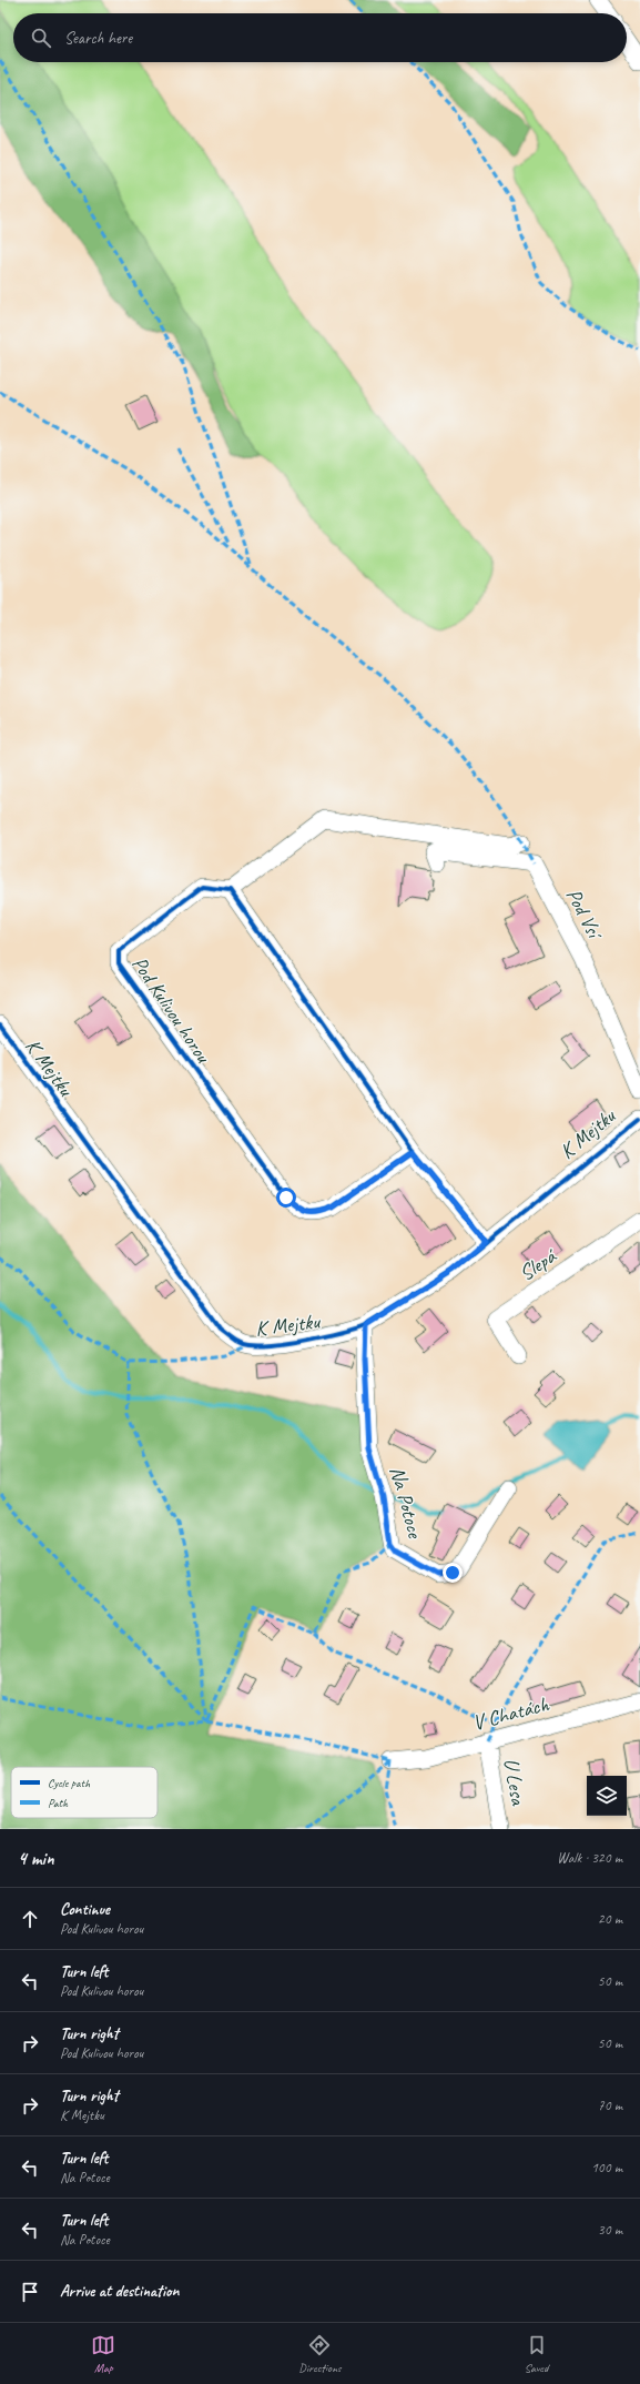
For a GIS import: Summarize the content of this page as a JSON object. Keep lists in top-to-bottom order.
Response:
{
  "streets": {
    "street": [
      "Pod Vsí",
      "Pod Kulivou horou",
      "K Mejtku",
      "Slepá",
      "Na Potoce",
      "V Chatách",
      "U Lesa"
    ]
  },
  "crossings": [
    ["K Mejtku", "Na Potoce"],
    ["V Chatách", "U Lesa"]
  ],
  "legend": ["Cycle path", "Path"],
  "page": {
    "search": "Search here",
    "heading": ["4 min", "Walk · 320 m"],
    "list": [
      ["Continue", "Pod Kulivou horou", "20 m"],
      ["Turn left", "Pod Kulivou horou", "50 m"],
      ["Turn right", "Pod Kulivou horou", "50 m"],
      ["Turn right", "K Mejtku", "70 m"],
      ["Turn left", "Na Potoce", "100 m"],
      ["Turn left", "Na Potoce", "30 m"],
      "Arrive at destination"
    ],
    "nav": ["Map", "Directions", "Saved"]
  }
}
